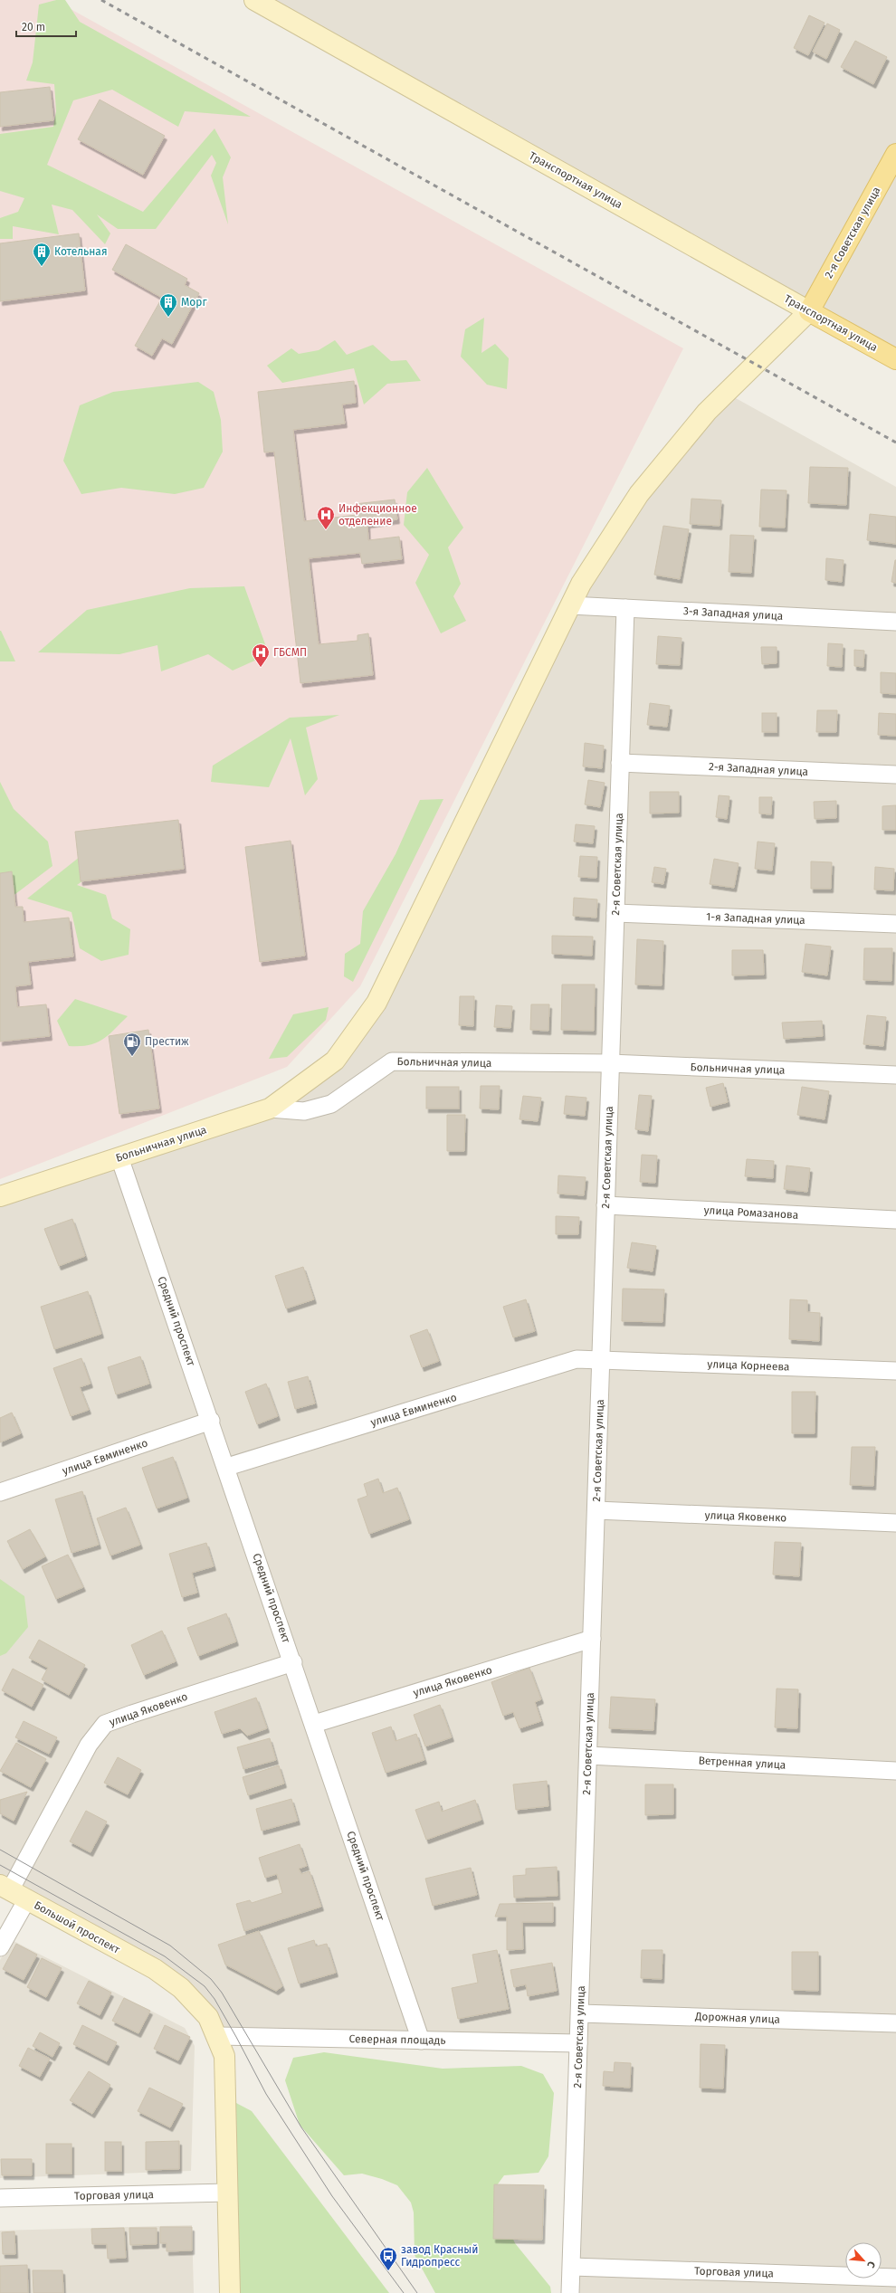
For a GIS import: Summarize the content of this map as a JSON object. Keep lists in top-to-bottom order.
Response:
{
  "streets": {
    "main road": [
      "Транспортная улица",
      "2-я Советская улица",
      "Больничная улица",
      "Большой проспект"
    ],
    "street": [
      "3-я Западная улица",
      "2-я Западная улица",
      "1-я Западная улица",
      "улица Ромазанова",
      "Средний проспект",
      "улица Корнеева",
      "улица Евминенко",
      "улица Яковенко",
      "Ветренная улица",
      "Дорожная улица",
      "Северная площадь",
      "Торговая улица"
    ]
  },
  "crossings": [
    ["Транспортная улица", "2-я Советская улица"],
    ["2-я Советская улица", "3-я Западная улица"],
    ["2-я Советская улица", "2-я Западная улица"],
    ["2-я Советская улица", "1-я Западная улица"],
    ["2-я Советская улица", "Больничная улица"],
    ["2-я Советская улица", "улица Ромазанова"],
    ["2-я Советская улица", "улица Корнеева"],
    ["2-я Советская улица", "улица Евминенко"],
    ["2-я Советская улица", "улица Яковенко"],
    ["2-я Советская улица", "Ветренная улица"],
    ["2-я Советская улица", "Дорожная улица"],
    ["2-я Советская улица", "Северная площадь"],
    ["2-я Советская улица", "Торговая улица"],
    ["Больничная улица", "Средний проспект"],
    ["Средний проспект", "улица Евминенко"],
    ["Средний проспект", "улица Яковенко"],
    ["Средний проспект", "Северная площадь"],
    ["улица Корнеева", "улица Евминенко"],
    ["улица Яковенко", "Большой проспект"],
    ["Большой проспект", "Северная площадь"]
  ],
  "places": {
    "building": ["Котельная", "Морг"],
    "hospital": ["Инфекционное отделение", "ГБСМП"],
    "fuel station": ["Престиж"],
    "bus stop": ["завод Красный Гидропресс"]
  },
  "scale_bar": "20 m",
  "north": "bottom right"
}
